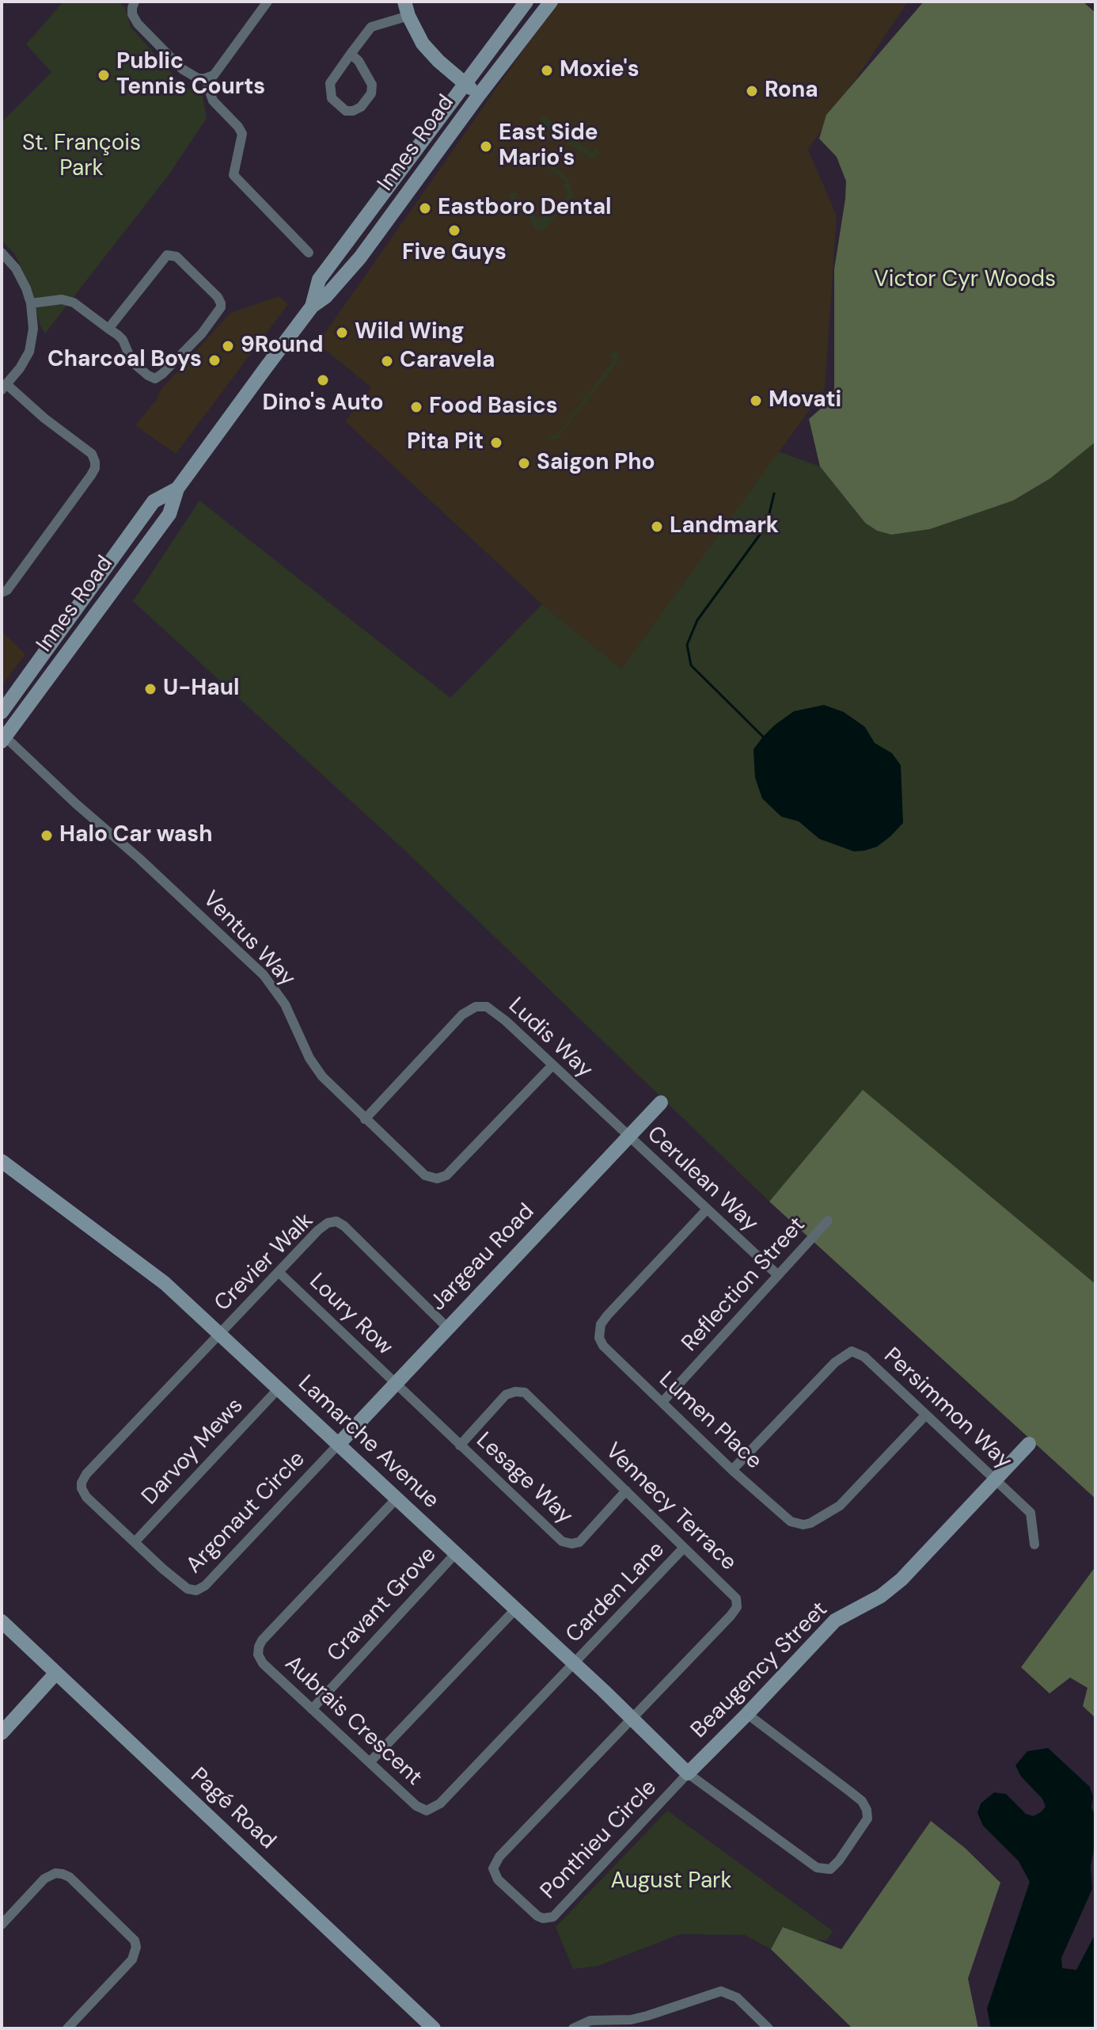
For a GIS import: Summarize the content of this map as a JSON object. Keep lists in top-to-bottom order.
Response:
{
  "streets": {
    "street": [
      "Innes Road",
      "Ventus Way",
      "Ludis Way",
      "Cerulean Way",
      "Jargeau Road",
      "Crevier Walk",
      "Reflection Street",
      "Loury Row",
      "Persimmon Way",
      "Lumen Place",
      "Lamarche Avenue",
      "Darvoy Mews",
      "Lesage Way",
      "Vennecy Terrace",
      "Argonaut Circle",
      "Carden Lane",
      "Cravant Grove",
      "Beaugency Street",
      "Aubrais Crescent",
      "Pagé Road",
      "Ponthieu Circle"
    ]
  },
  "crossings": [
    ["Innes Road", "Ventus Way"],
    ["Ventus Way", "Ludis Way"],
    ["Ludis Way", "Cerulean Way"],
    ["Ludis Way", "Jargeau Road"],
    ["Cerulean Way", "Jargeau Road"],
    ["Cerulean Way", "Reflection Street"],
    ["Cerulean Way", "Lumen Place"],
    ["Jargeau Road", "Crevier Walk"],
    ["Jargeau Road", "Loury Row"],
    ["Jargeau Road", "Lamarche Avenue"],
    ["Jargeau Road", "Lesage Way"],
    ["Jargeau Road", "Argonaut Circle"],
    ["Crevier Walk", "Loury Row"],
    ["Crevier Walk", "Lamarche Avenue"],
    ["Crevier Walk", "Argonaut Circle"],
    ["Reflection Street", "Lumen Place"],
    ["Loury Row", "Lesage Way"],
    ["Persimmon Way", "Lumen Place"],
    ["Persimmon Way", "Beaugency Street"],
    ["Lamarche Avenue", "Darvoy Mews"],
    ["Lamarche Avenue", "Vennecy Terrace"],
    ["Lamarche Avenue", "Argonaut Circle"],
    ["Lamarche Avenue", "Carden Lane"],
    ["Lamarche Avenue", "Cravant Grove"],
    ["Lamarche Avenue", "Beaugency Street"],
    ["Lamarche Avenue", "Aubrais Crescent"],
    ["Lamarche Avenue", "Ponthieu Circle"],
    ["Darvoy Mews", "Argonaut Circle"],
    ["Lesage Way", "Vennecy Terrace"],
    ["Vennecy Terrace", "Carden Lane"],
    ["Vennecy Terrace", "Ponthieu Circle"],
    ["Carden Lane", "Aubrais Crescent"],
    ["Cravant Grove", "Aubrais Crescent"],
    ["Beaugency Street", "Ponthieu Circle"]
  ],
  "parks": ["St. François Park", "Victor Cyr Woods", "August Park"],
  "places": [
    "Moxie's",
    "Public Tennis Courts",
    "Rona",
    "East Side Mario's",
    "Eastboro Dental",
    "Five Guys",
    "Wild Wing",
    "9Round",
    "Charcoal Boys",
    "Caravela",
    "Dino's Auto",
    "Movati",
    "Food Basics",
    "Pita Pit",
    "Saigon Pho",
    "Landmark",
    "U-Haul",
    "Halo Car wash"
  ]
}
